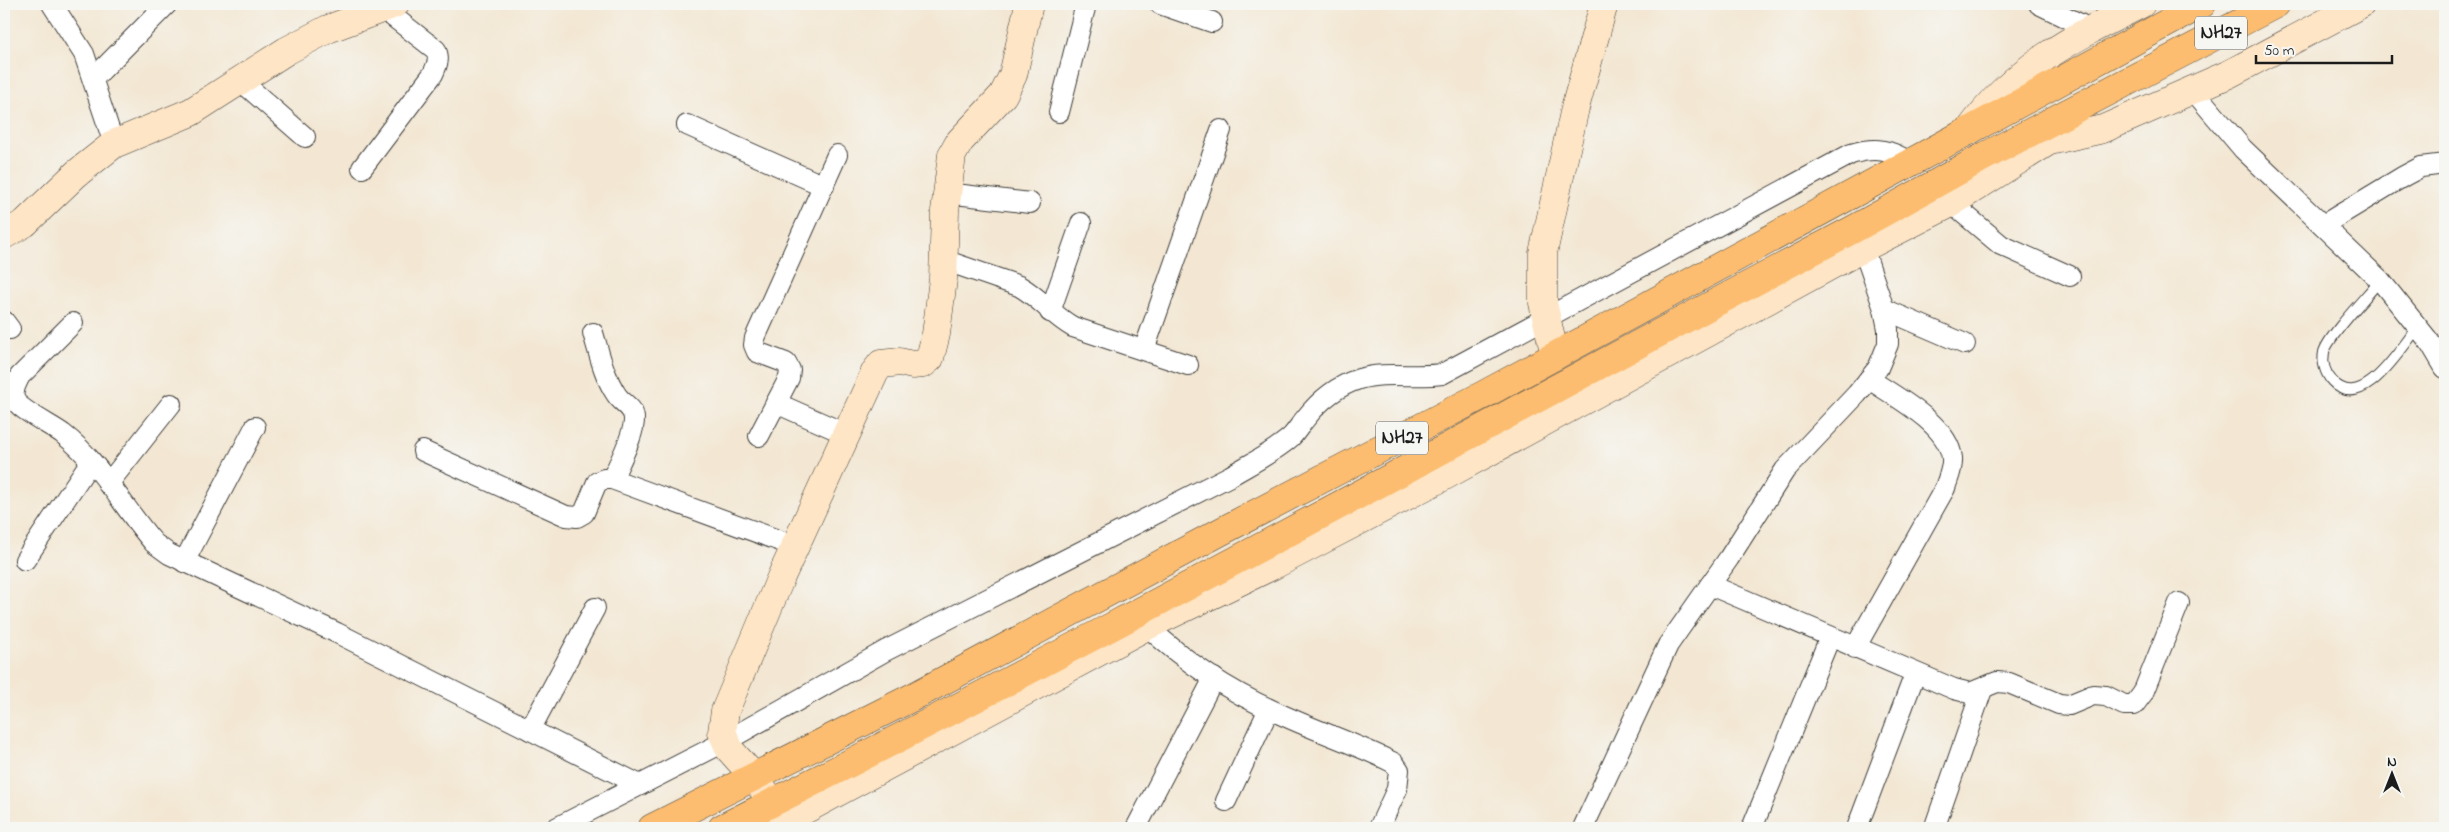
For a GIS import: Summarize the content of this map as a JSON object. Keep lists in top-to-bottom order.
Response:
{
  "streets": {
    "highway": ["NH27"]
  },
  "scale_bar": "50 m",
  "north": "top"
}
